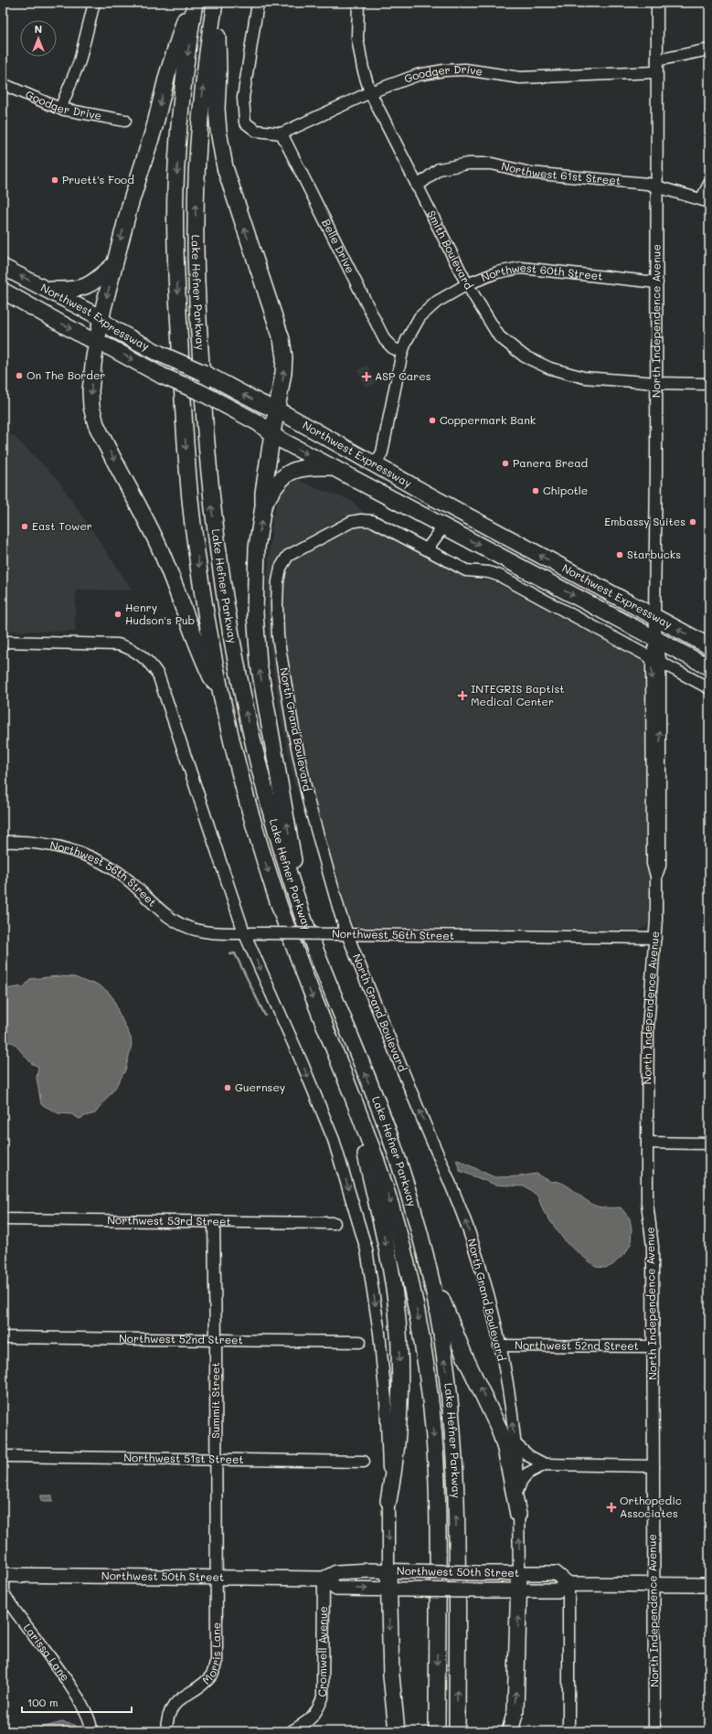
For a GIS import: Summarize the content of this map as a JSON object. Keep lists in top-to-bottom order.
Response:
{
  "streets": {
    "highway": ["Lake Hefner Parkway", "Northwest Expressway"],
    "main road": ["Northwest 50th Street"],
    "street": [
      "Goodger Drive",
      "Northwest 61st Street",
      "Belle Drive",
      "Smith Boulevard",
      "Northwest 60th Street",
      "North Independence Avenue",
      "North Grand Boulevard",
      "Northwest 56th Street",
      "Northwest 53rd Street",
      "Northwest 52nd Street",
      "Summit Street",
      "Northwest 51st Street",
      "Morris Lane",
      "Cromwell Avenue",
      "Larissa Lane"
    ]
  },
  "crossings": [
    ["Goodger Drive", "Belle Drive"],
    ["Goodger Drive", "Smith Boulevard"],
    ["Goodger Drive", "North Independence Avenue"],
    ["Northwest 61st Street", "Smith Boulevard"],
    ["Northwest 61st Street", "North Independence Avenue"],
    ["Belle Drive", "Northwest 60th Street"],
    ["Smith Boulevard", "Northwest 60th Street"],
    ["Smith Boulevard", "North Independence Avenue"],
    ["Northwest 60th Street", "Northwest Expressway"],
    ["Northwest 60th Street", "North Independence Avenue"],
    ["Northwest Expressway", "North Independence Avenue"],
    ["North Independence Avenue", "Northwest 56th Street"],
    ["North Independence Avenue", "Northwest 52nd Street"],
    ["North Independence Avenue", "Northwest 50th Street"],
    ["North Grand Boulevard", "Northwest 56th Street"],
    ["North Grand Boulevard", "Northwest 52nd Street"],
    ["North Grand Boulevard", "Northwest 50th Street"],
    ["Northwest 53rd Street", "Summit Street"],
    ["Northwest 52nd Street", "Summit Street"],
    ["Summit Street", "Northwest 51st Street"],
    ["Summit Street", "Northwest 50th Street"],
    ["Summit Street", "Morris Lane"],
    ["Northwest 50th Street", "Morris Lane"],
    ["Northwest 50th Street", "Cromwell Avenue"],
    ["Northwest 50th Street", "Larissa Lane"]
  ],
  "places": {
    "other": [
      "Pruett's Food",
      "On The Border",
      "Coppermark Bank",
      "Panera Bread",
      "Chipotle",
      "Embassy Suites",
      "East Tower",
      "Starbucks",
      "Henry Hudson's Pub",
      "Guernsey"
    ],
    "health": ["ASP Cares", "INTEGRIS Baptist Medical Center", "Orthopedic Associates"]
  },
  "scale_bar": "100 m",
  "north": "top"
}
